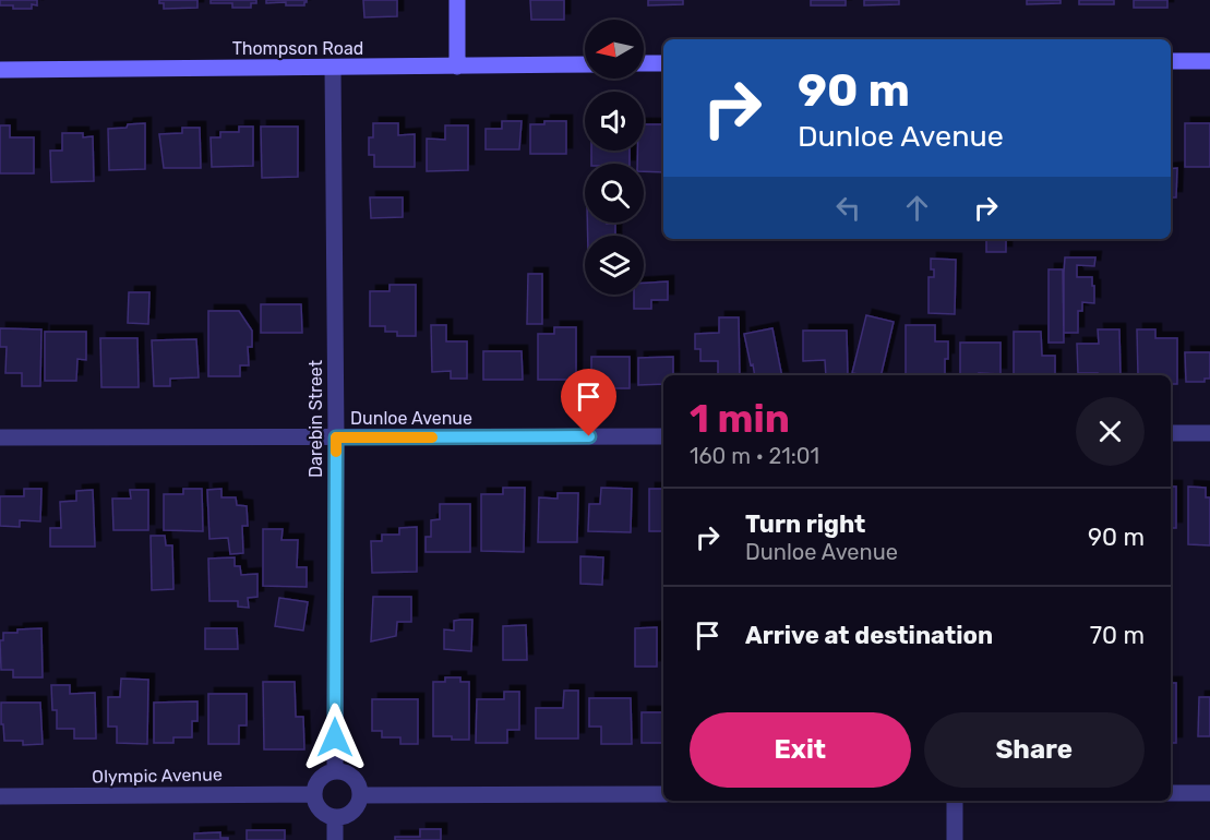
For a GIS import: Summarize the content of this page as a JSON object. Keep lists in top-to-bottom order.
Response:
{
  "streets": {
    "main road": ["Thompson Road"],
    "street": ["Dunloe Avenue", "Darebin Street", "Olympic Avenue"]
  },
  "crossings": [
    ["Thompson Road", "Darebin Street"],
    ["Dunloe Avenue", "Darebin Street"],
    ["Darebin Street", "Olympic Avenue"]
  ],
  "north": "left",
  "page": {
    "turn": ["90 m", "Dunloe Avenue"],
    "heading": ["1 min", "160 m · 21:01"],
    "list": [
      {
        "name": "Turn right",
        "note": "Dunloe Avenue",
        "value": "90 m"
      },
      {
        "name": "Arrive at destination",
        "value": "70 m"
      }
    ],
    "buttons": ["Exit", "Share"]
  }
}
